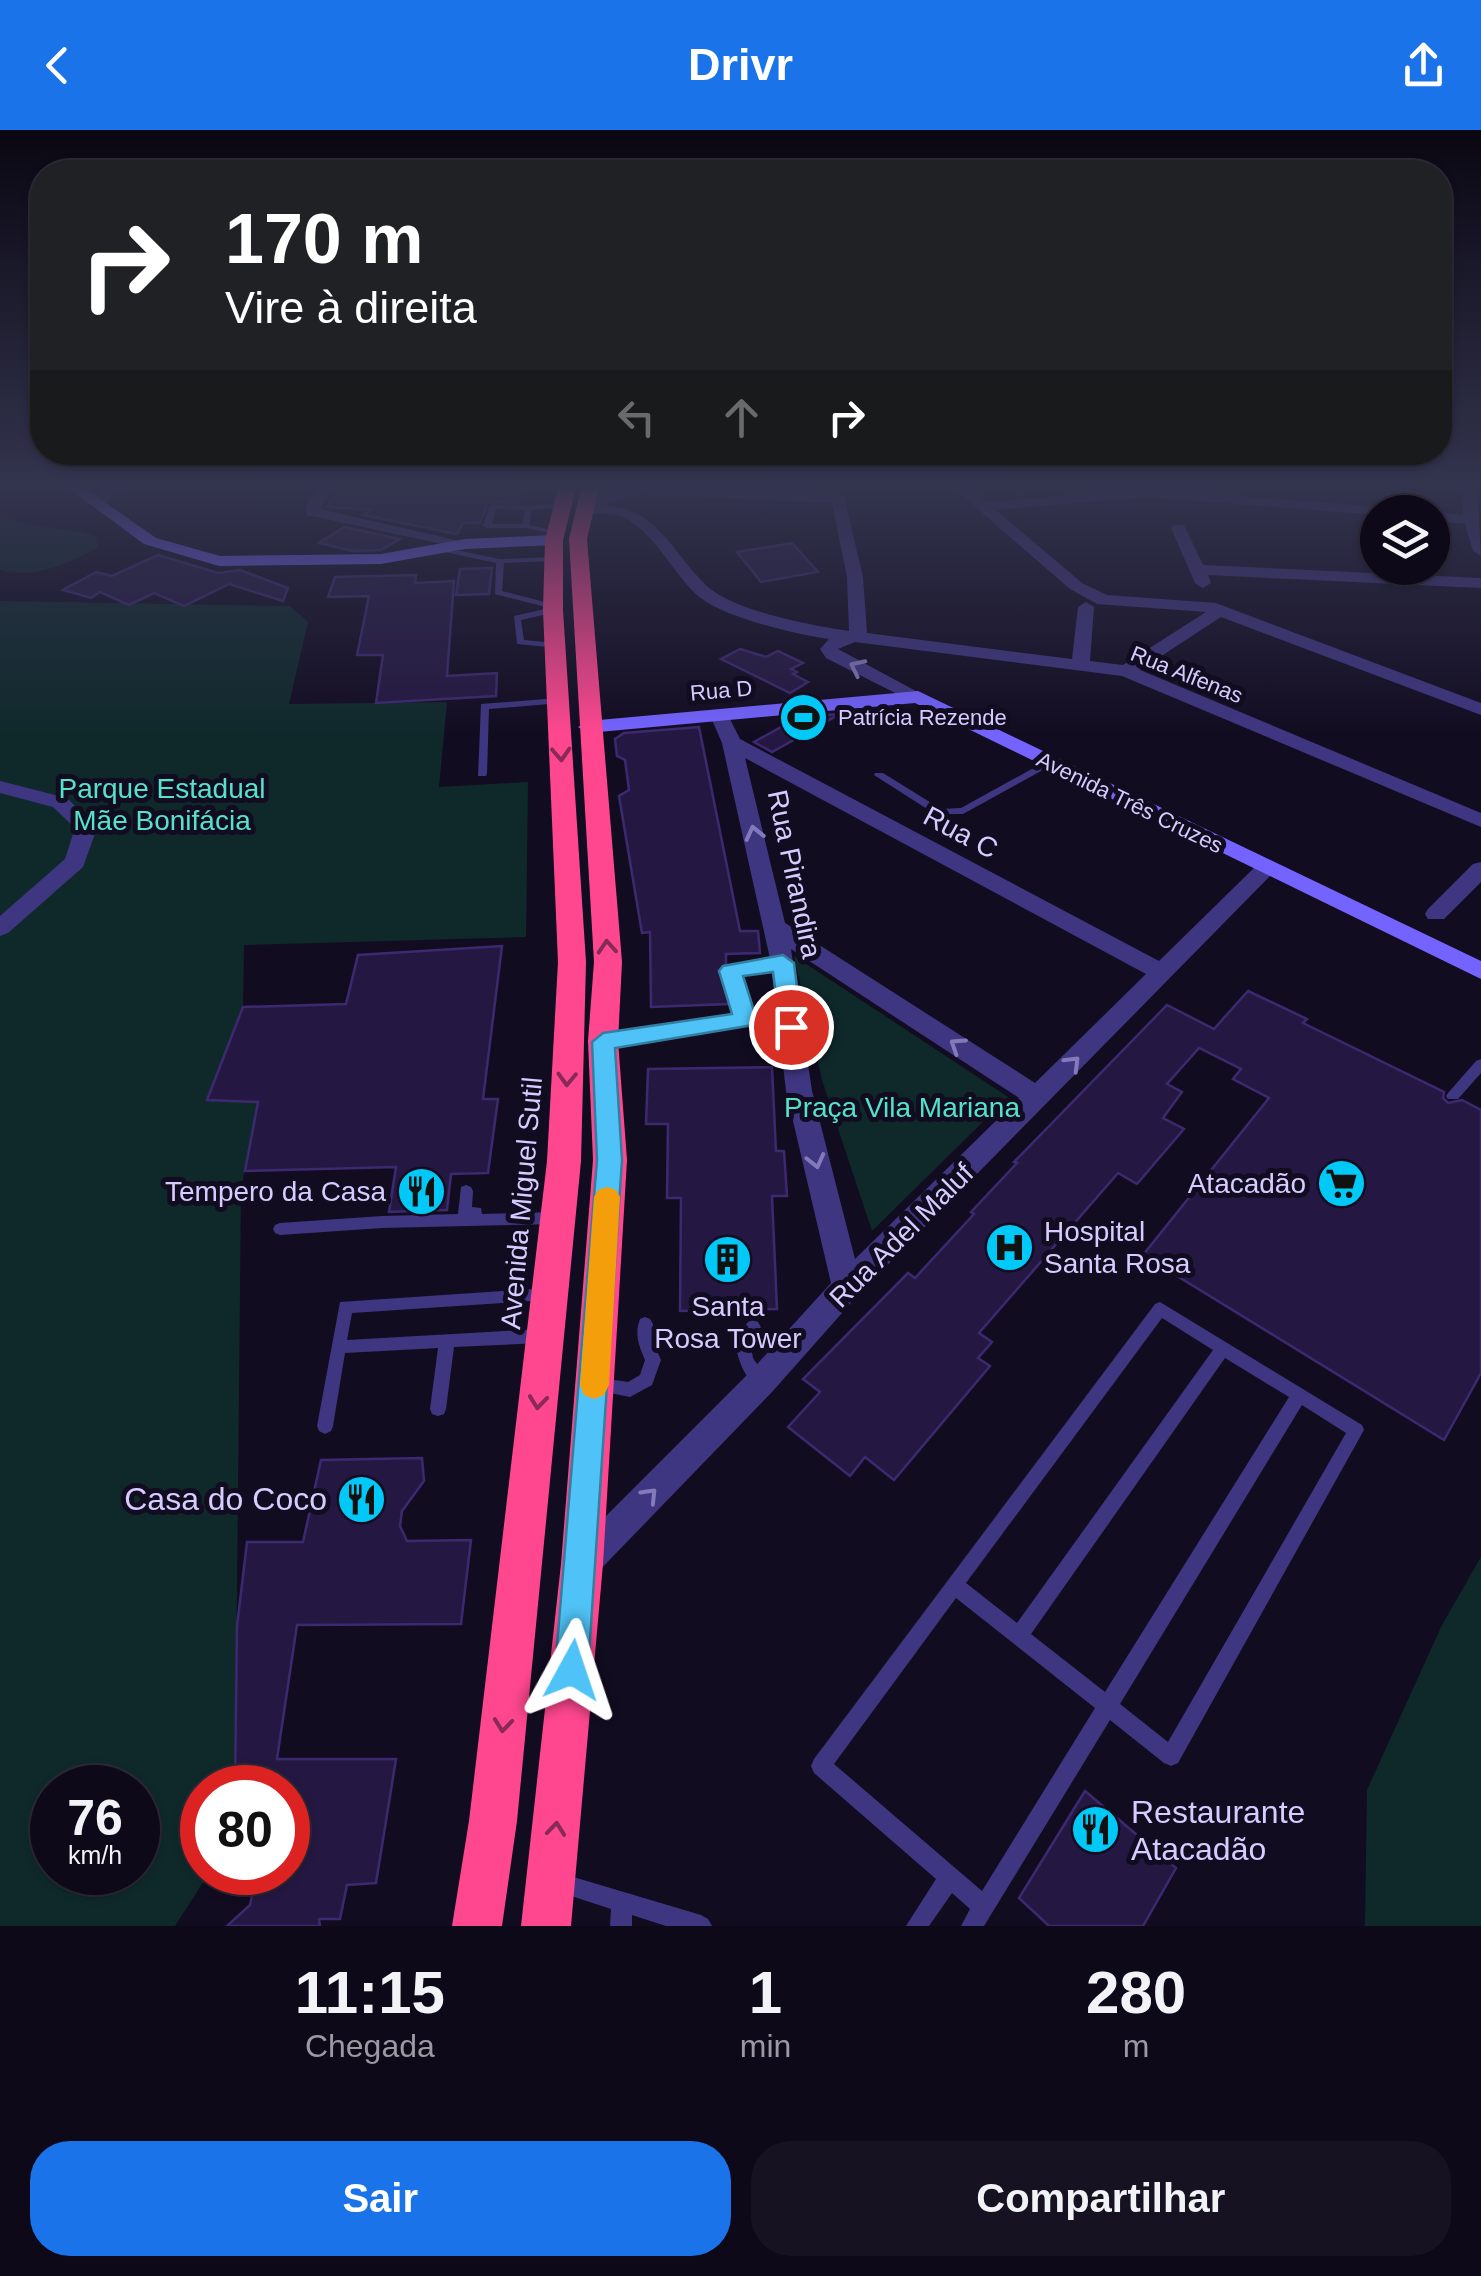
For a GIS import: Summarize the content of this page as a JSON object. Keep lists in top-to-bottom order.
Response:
{
  "streets": {
    "highway": ["Avenida Miguel Sutil"],
    "street": [
      "Rua Alfenas",
      "Rua D",
      "Avenida Três Cruzes",
      "Rua C",
      "Rua Pirandira",
      "Rua Adel Maluf"
    ]
  },
  "crossings": [
    ["Rua Alfenas", "Avenida Três Cruzes"],
    ["Rua D", "Avenida Três Cruzes"],
    ["Rua D", "Rua Pirandira"],
    ["Avenida Três Cruzes", "Rua Adel Maluf"],
    ["Rua C", "Rua Pirandira"],
    ["Rua C", "Rua Adel Maluf"],
    ["Rua Pirandira", "Rua Adel Maluf"]
  ],
  "one_way": ["Rua Adel Maluf"],
  "parks": ["Parque Estadual Mãe Bonifácia", "Praça Vila Mariana"],
  "places": {
    "sports": ["Patrícia Rezende"],
    "supermarket": ["Atacadão"],
    "restaurant": ["Tempero da Casa", "Casa do Coco", "Restaurante Atacadão"],
    "hospital": ["Hospital Santa Rosa"],
    "building": ["Santa Rosa Tower"]
  },
  "page": {
    "header": "Drivr",
    "turn": ["170 m", "Vire à direita"],
    "speed": "76 km/h",
    "limit": "80",
    "eta": [
      "11:15",
      "Chegada",
      "1",
      "min",
      "280",
      "m"
    ],
    "buttons": ["Sair", "Compartilhar"]
  }
}
